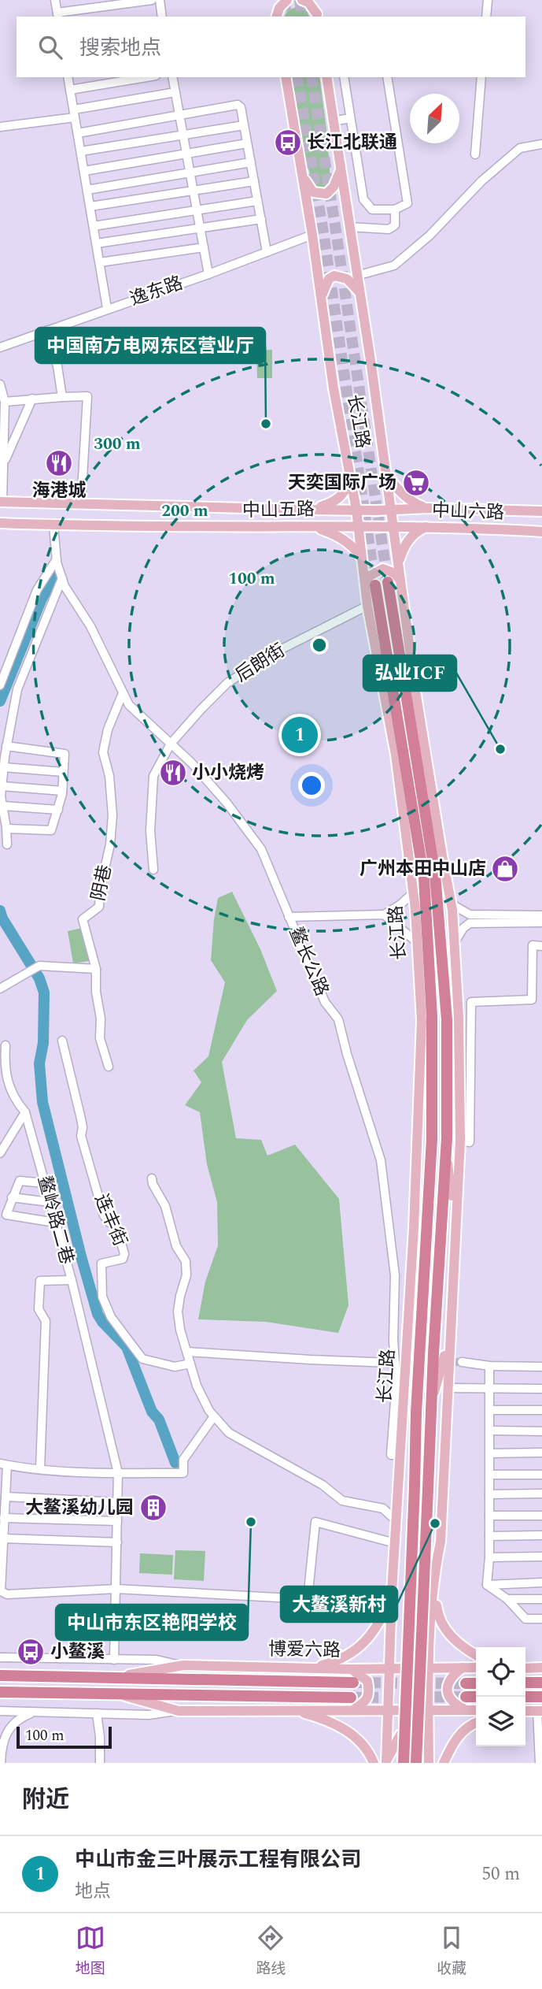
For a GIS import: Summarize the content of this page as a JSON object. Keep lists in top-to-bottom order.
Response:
{
  "streets": {
    "highway": ["长江路", "博爱六路"],
    "main road": ["中山五路", "中山六路"],
    "street": [
      "逸东路",
      "后朗街",
      "阴巷",
      "鳌长公路",
      "鳌岭路二巷",
      "连丰街"
    ]
  },
  "crossings": [
    ["逸东路", "长江路"],
    ["长江路", "中山五路"],
    ["长江路", "中山六路"],
    ["长江路", "后朗街"],
    ["长江路", "鳌长公路"],
    ["长江路", "博爱六路"],
    ["中山五路", "中山六路"],
    ["中山五路", "鳌长公路"],
    ["后朗街", "鳌长公路"],
    ["阴巷", "鳌长公路"]
  ],
  "places": {
    "bus stop": ["长江北联通", "小鳌溪"],
    "other": [
      "中国南方电网东区营业厅",
      "弘业ICF",
      "中山市东区艳阳学校",
      "大鳌溪新村"
    ],
    "restaurant": ["海港城", "小小烧烤"],
    "supermarket": ["天奕国际广场"],
    "shop": ["广州本田中山店"],
    "building": ["大鳌溪幼儿园"]
  },
  "scale_bar": "100 m",
  "north": "top right",
  "page": {
    "search": "搜索地点",
    "pins": "1",
    "scale": "100 m",
    "heading": "附近",
    "list": [
      {
        "mark": "1",
        "name": "中山市金三叶展示工程有限公司",
        "note": "地点",
        "value": "50 m"
      }
    ],
    "nav": ["地图", "路线", "收藏"]
  },
  "rings": ["300 m", "200 m", "100 m"]
}
